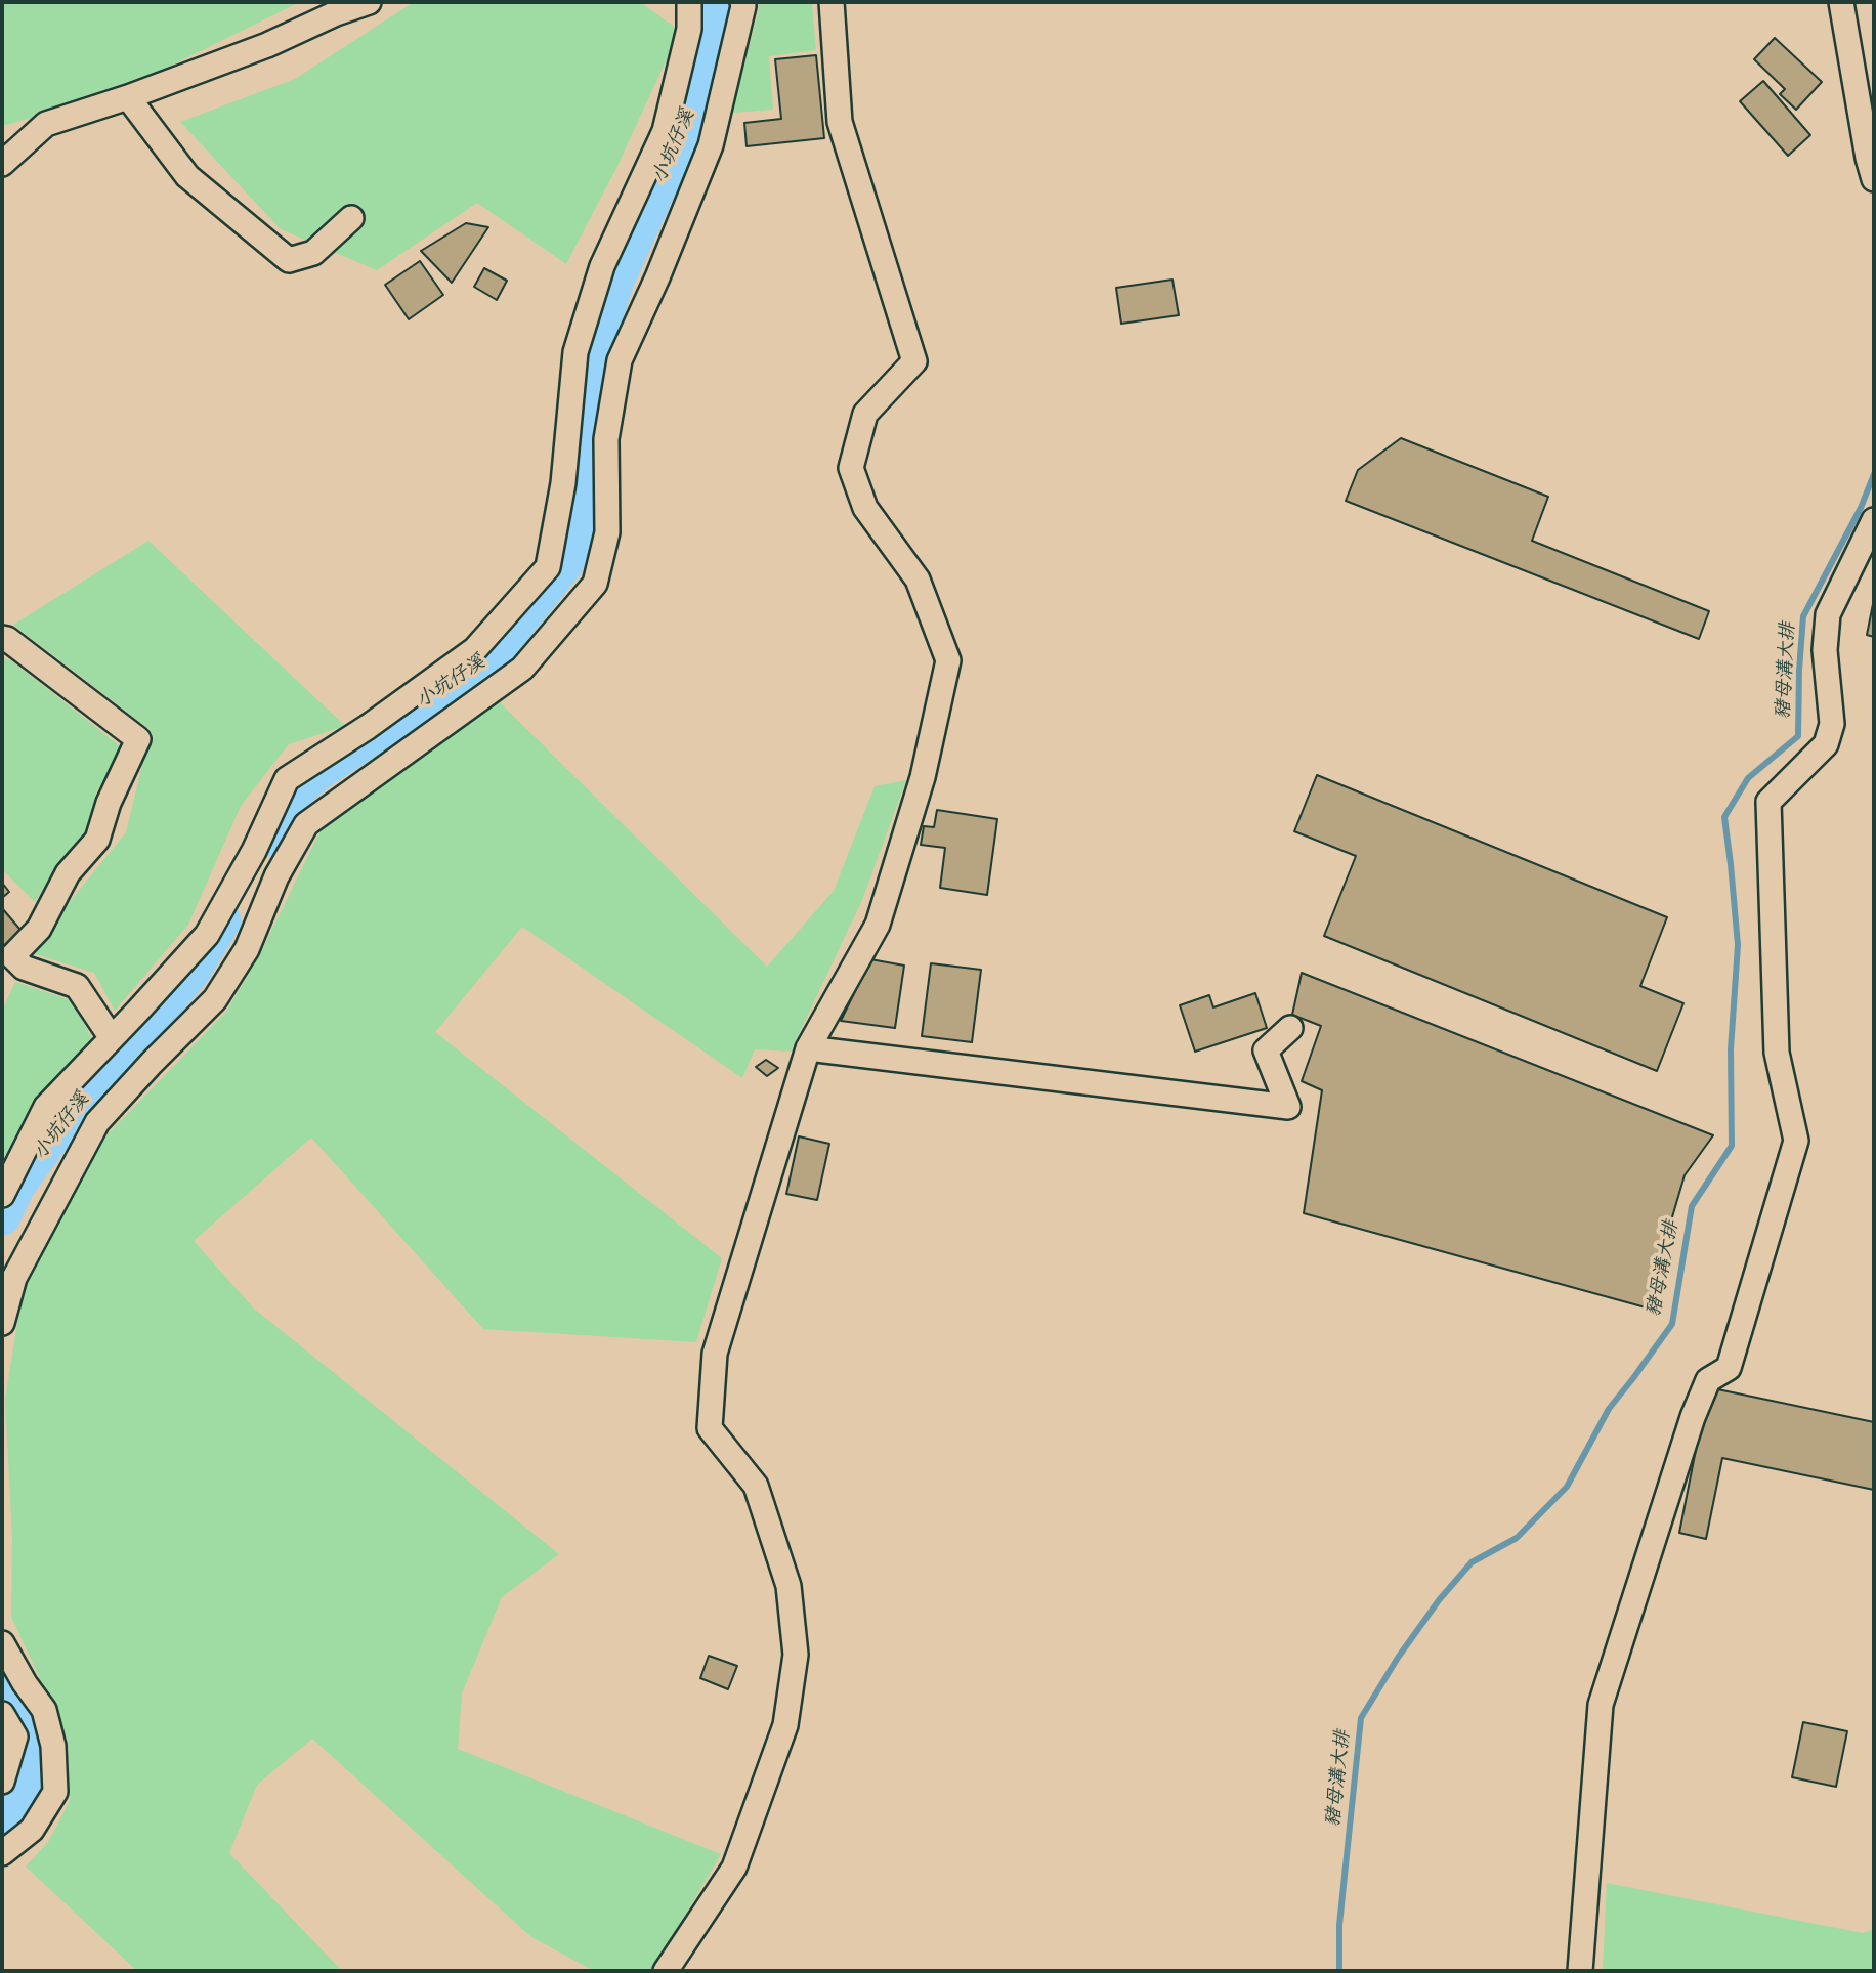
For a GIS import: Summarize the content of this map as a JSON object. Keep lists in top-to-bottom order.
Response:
{
  "water": ["小坑仔溪", "豬母溝大排"]
}
